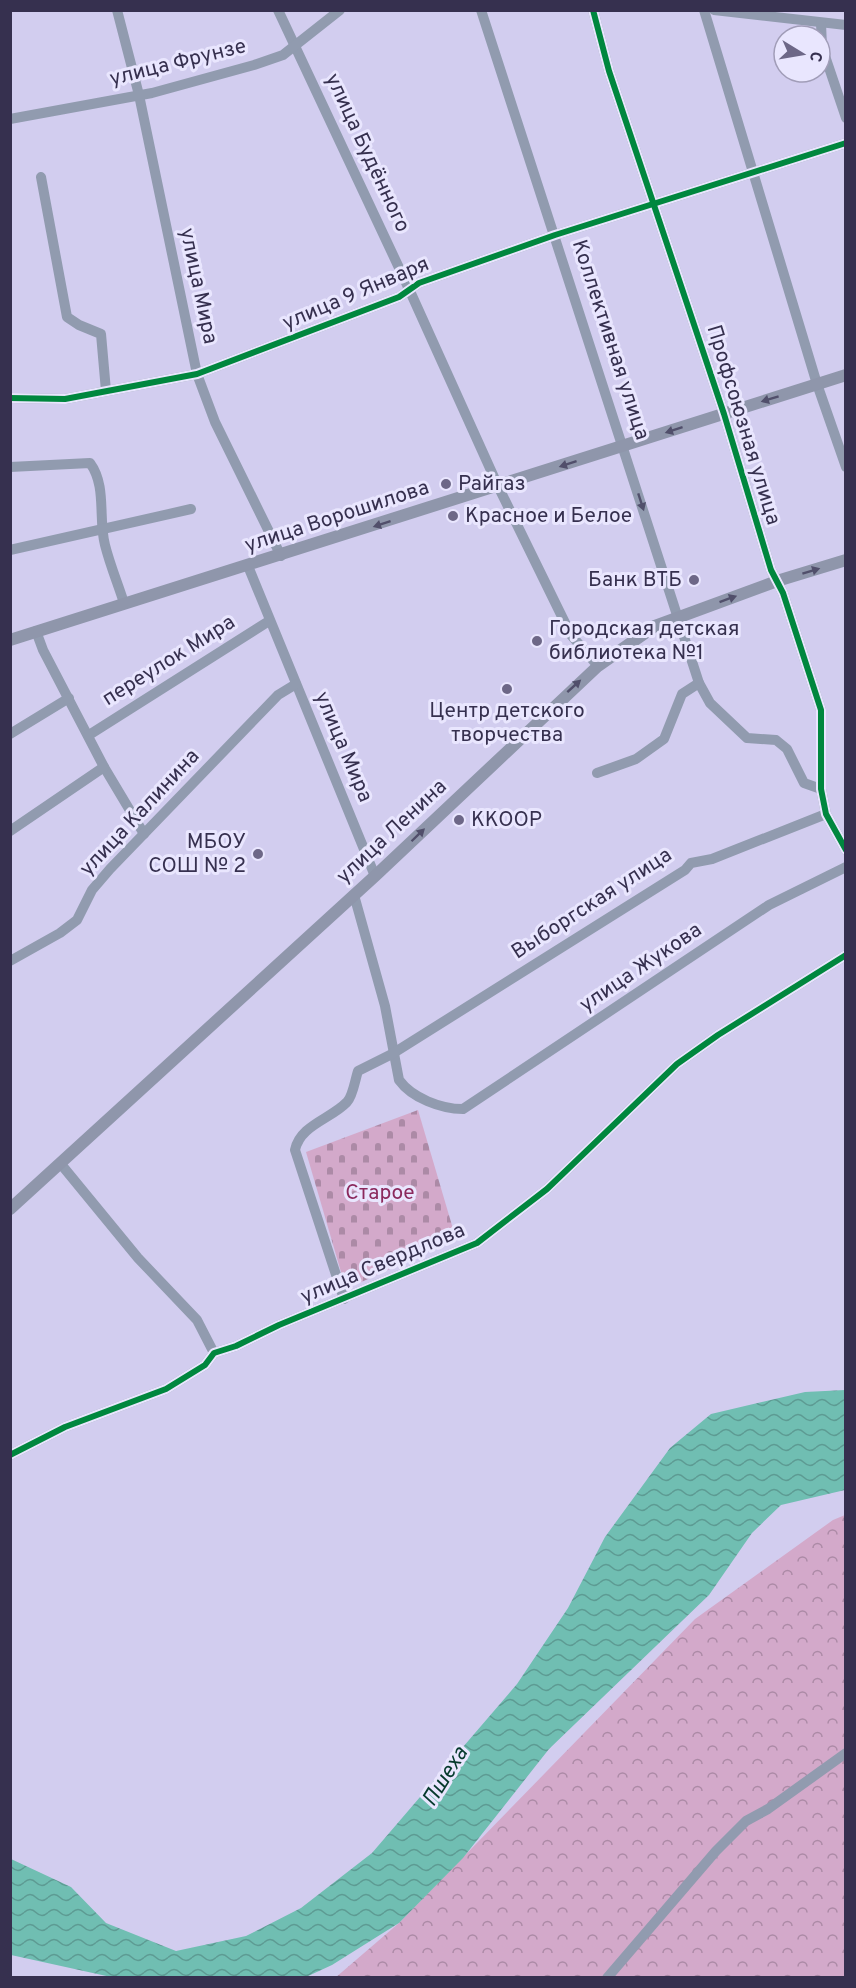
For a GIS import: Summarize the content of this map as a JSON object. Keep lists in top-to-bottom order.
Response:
{
  "streets": {
    "main road": ["улица Ворошилова", "улица Ленина"],
    "street": [
      "улица Фрунзе",
      "улица Будённого",
      "улица Мира",
      "улица 9 Января",
      "Коллективная улица",
      "Профсоюзная улица",
      "переулок Мира",
      "улица Калинина",
      "Выборгская улица",
      "улица Жукова",
      "улица Свердлова"
    ]
  },
  "crossings": [
    ["улица Фрунзе", "улица Будённого"],
    ["улица Фрунзе", "улица Мира"],
    ["улица Будённого", "улица 9 Января"],
    ["улица Будённого", "улица Ворошилова"],
    ["улица Будённого", "улица Ленина"],
    ["улица Мира", "улица 9 Января"],
    ["улица Мира", "улица Ворошилова"],
    ["улица Мира", "переулок Мира"],
    ["улица Мира", "улица Калинина"],
    ["улица Мира", "улица Ленина"],
    ["улица 9 Января", "Коллективная улица"],
    ["улица 9 Января", "Профсоюзная улица"],
    ["Коллективная улица", "Профсоюзная улица"],
    ["Коллективная улица", "улица Ворошилова"],
    ["Коллективная улица", "улица Ленина"],
    ["Профсоюзная улица", "улица Ворошилова"],
    ["Профсоюзная улица", "улица Ленина"],
    ["Профсоюзная улица", "Выборгская улица"],
    ["Выборгская улица", "улица Жукова"]
  ],
  "one_way": ["улица Ворошилова", "улица Ленина"],
  "water": ["Пшеха"],
  "parks": ["Старое"],
  "places": [
    "Райгаз",
    "Красное и Белое",
    "Банк ВТБ",
    "Городская детская библиотека №1",
    "Центр детского творчества",
    "ККООР",
    "МБОУ СОШ № 2"
  ],
  "north": "right"
}
